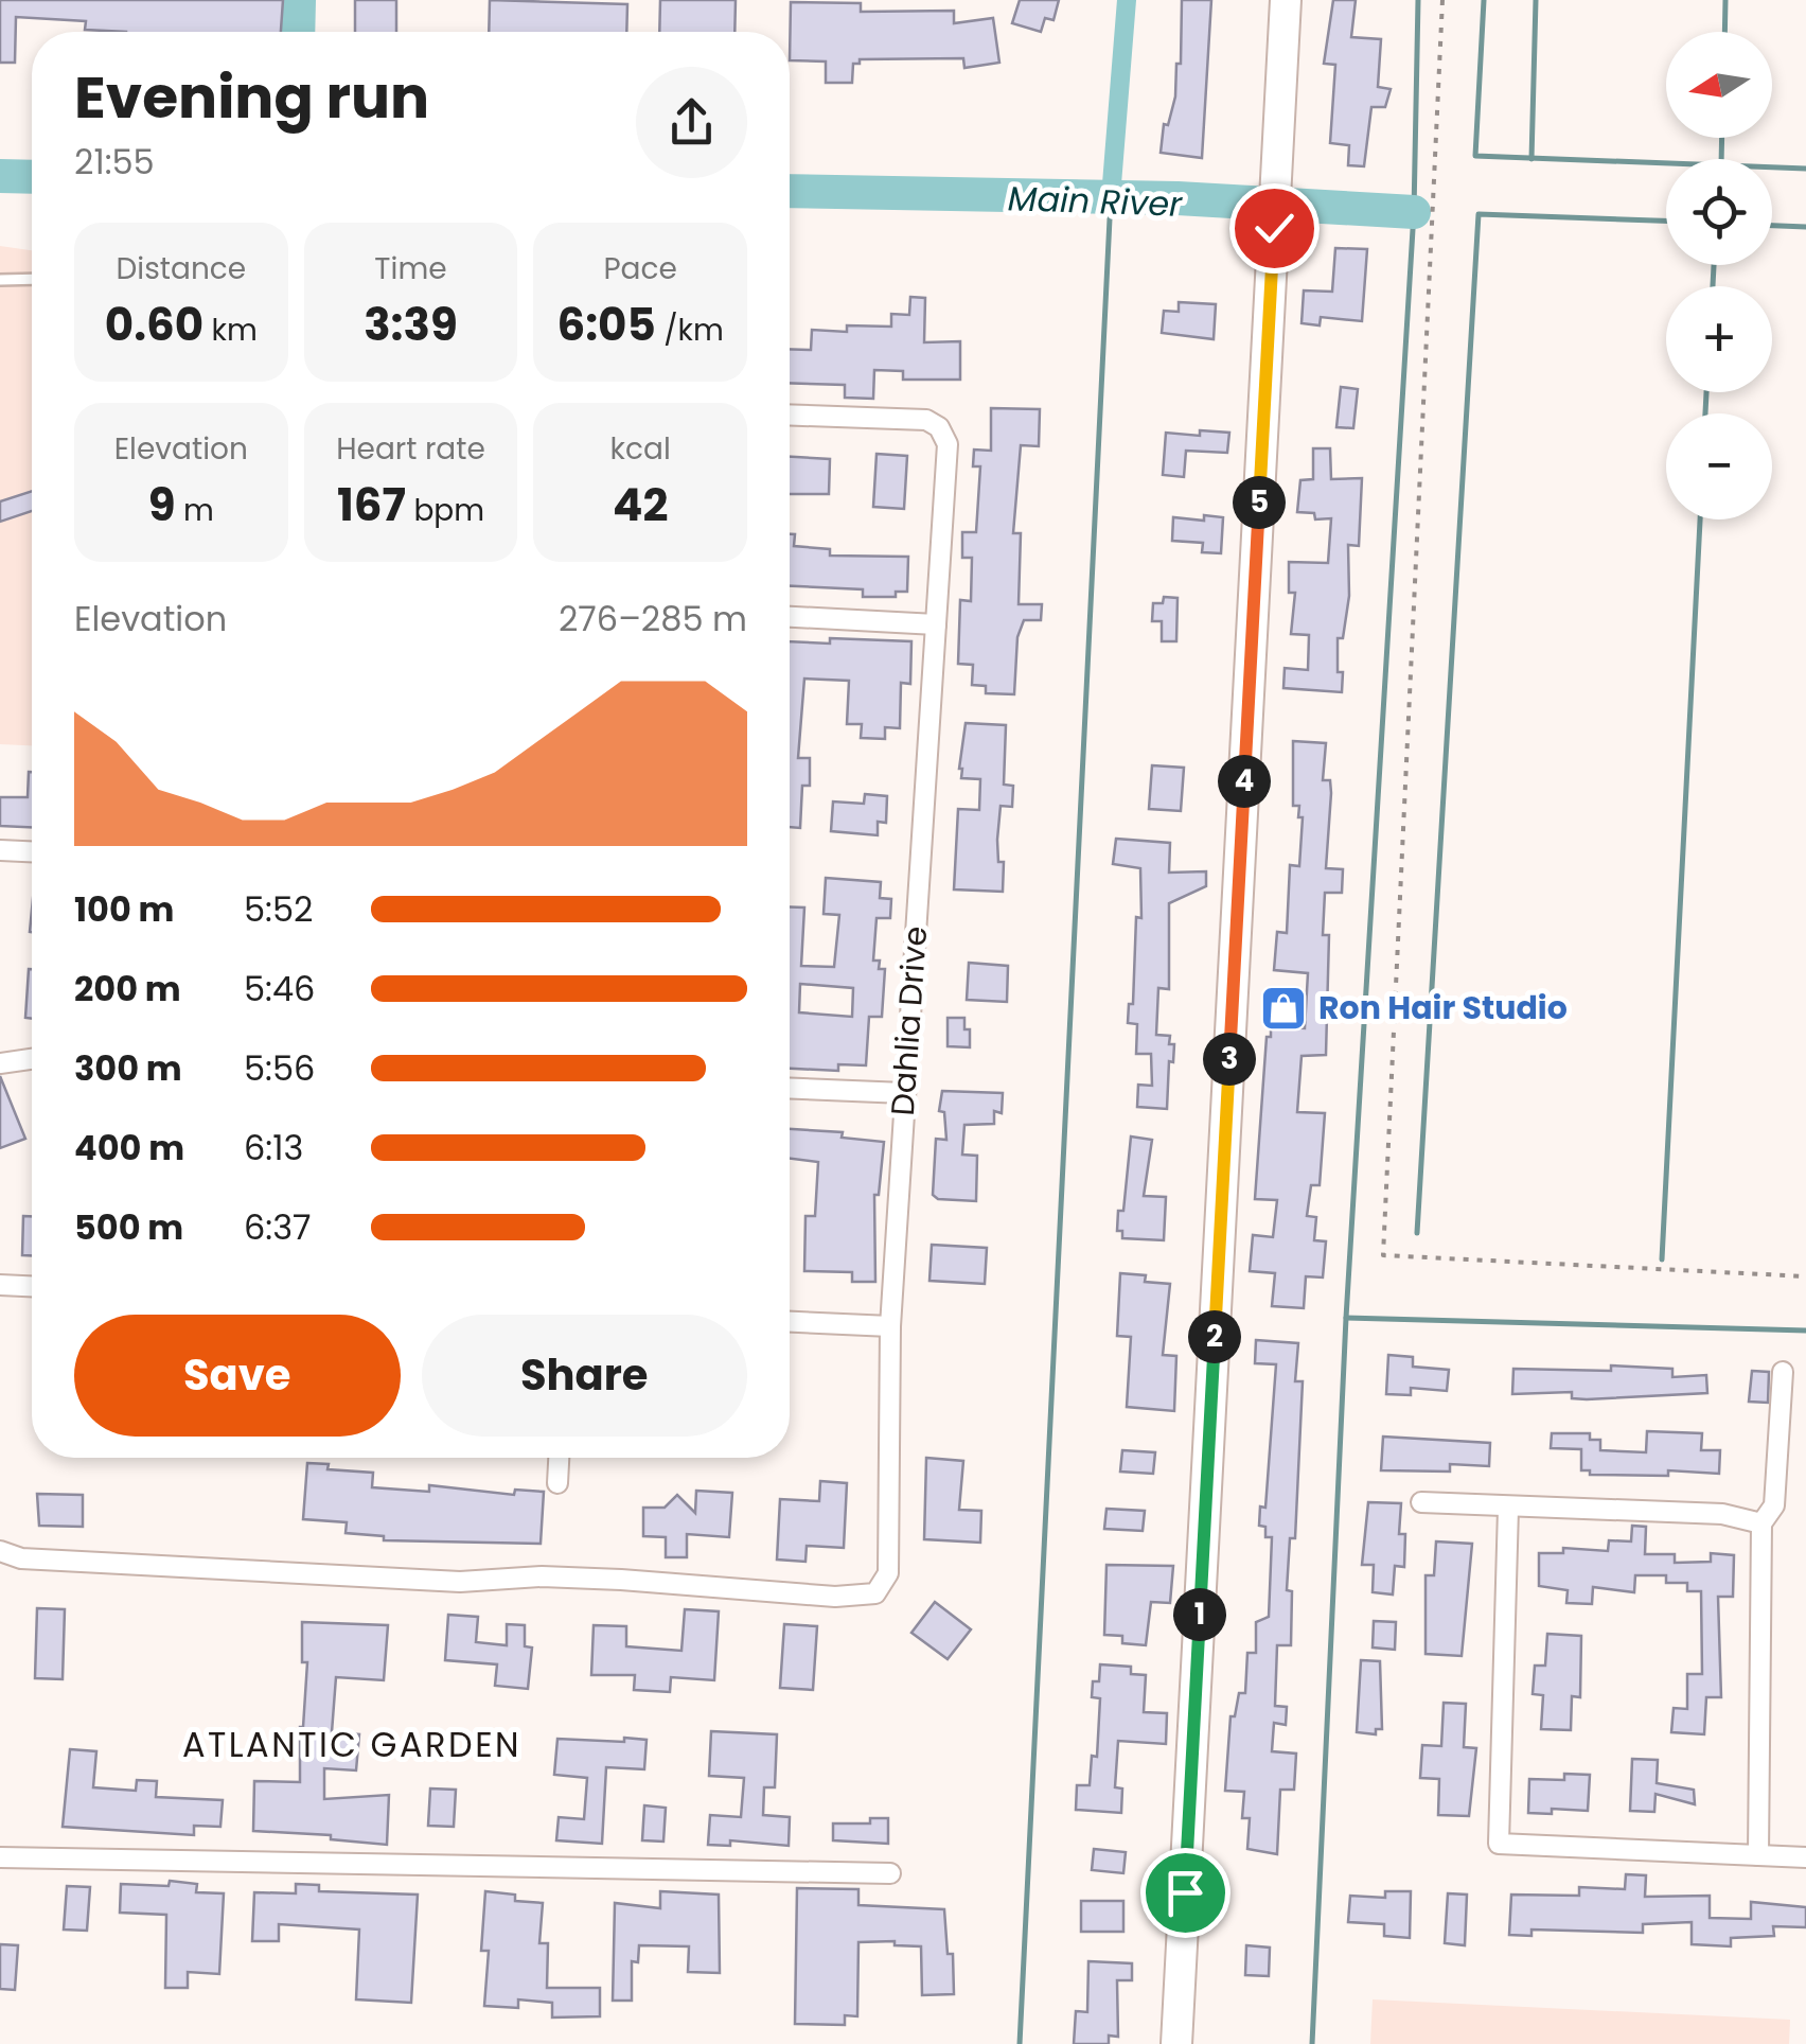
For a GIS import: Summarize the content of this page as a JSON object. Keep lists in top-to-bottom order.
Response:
{
  "streets": {
    "street": ["Dahlia Drive"]
  },
  "districts": ["ATLANTIC GARDEN"],
  "water": ["Main River"],
  "places": {
    "shop": ["Ron Hair Studio"]
  },
  "north": "left",
  "page": {
    "map_buttons": ["+", "−"],
    "heading": ["Evening run", "21:55"],
    "stats": [
      ["Distance", "0.60 km"],
      ["Time", "3:39"],
      ["Pace", "6:05 /km"],
      ["Elevation", "9 m"],
      ["Heart rate", "167 bpm"],
      ["kcal", "42"]
    ],
    "pins": [
      "5",
      "4",
      "3",
      "2",
      "1"
    ],
    "chart": ["Elevation", "276–285 m"],
    "list": [
      {
        "name": "100 m",
        "note": "5:52"
      },
      {
        "name": "200 m",
        "note": "5:46"
      },
      {
        "name": "300 m",
        "note": "5:56"
      },
      {
        "name": "400 m",
        "note": "6:13"
      },
      {
        "name": "500 m",
        "note": "6:37"
      }
    ],
    "buttons": ["Save", "Share"]
  }
}
